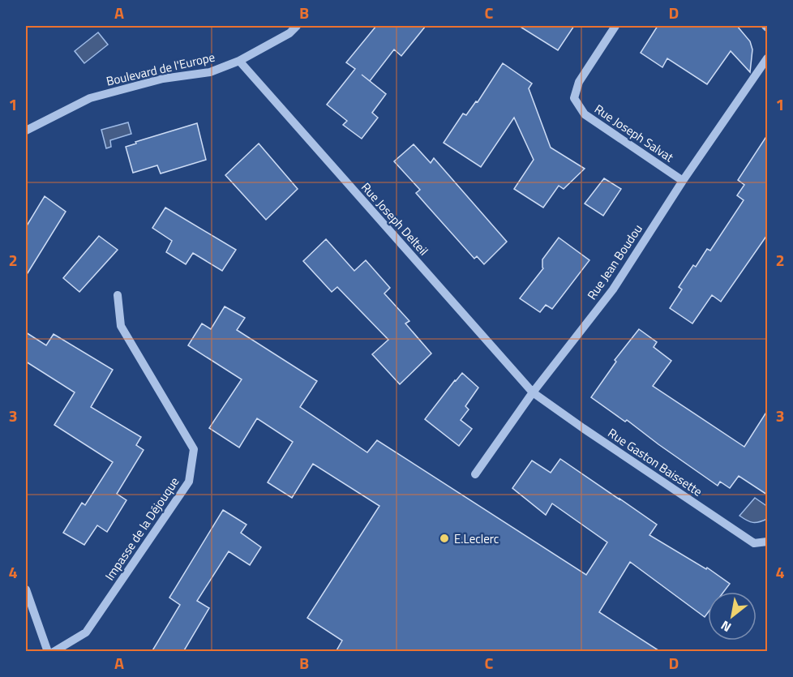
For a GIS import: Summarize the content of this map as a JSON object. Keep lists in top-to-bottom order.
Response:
{
  "streets": {
    "street": [
      "Boulevard de l'Europe",
      "Rue Joseph Salvat",
      "Rue Joseph Delteil",
      "Rue Jean Boudou",
      "Rue Gaston Baissette",
      "Impasse de la Déjouque"
    ]
  },
  "crossings": [
    ["Boulevard de l'Europe", "Rue Joseph Delteil"],
    ["Rue Joseph Salvat", "Rue Jean Boudou"],
    ["Rue Joseph Delteil", "Rue Jean Boudou"],
    ["Rue Joseph Delteil", "Rue Gaston Baissette"],
    ["Rue Jean Boudou", "Rue Gaston Baissette"]
  ],
  "places": ["E.Leclerc"],
  "north": "bottom left",
  "grid": {
    "columns": [
      "A",
      "B",
      "C",
      "D"
    ],
    "rows": [
      "1",
      "2",
      "3",
      "4"
    ]
  }
}
